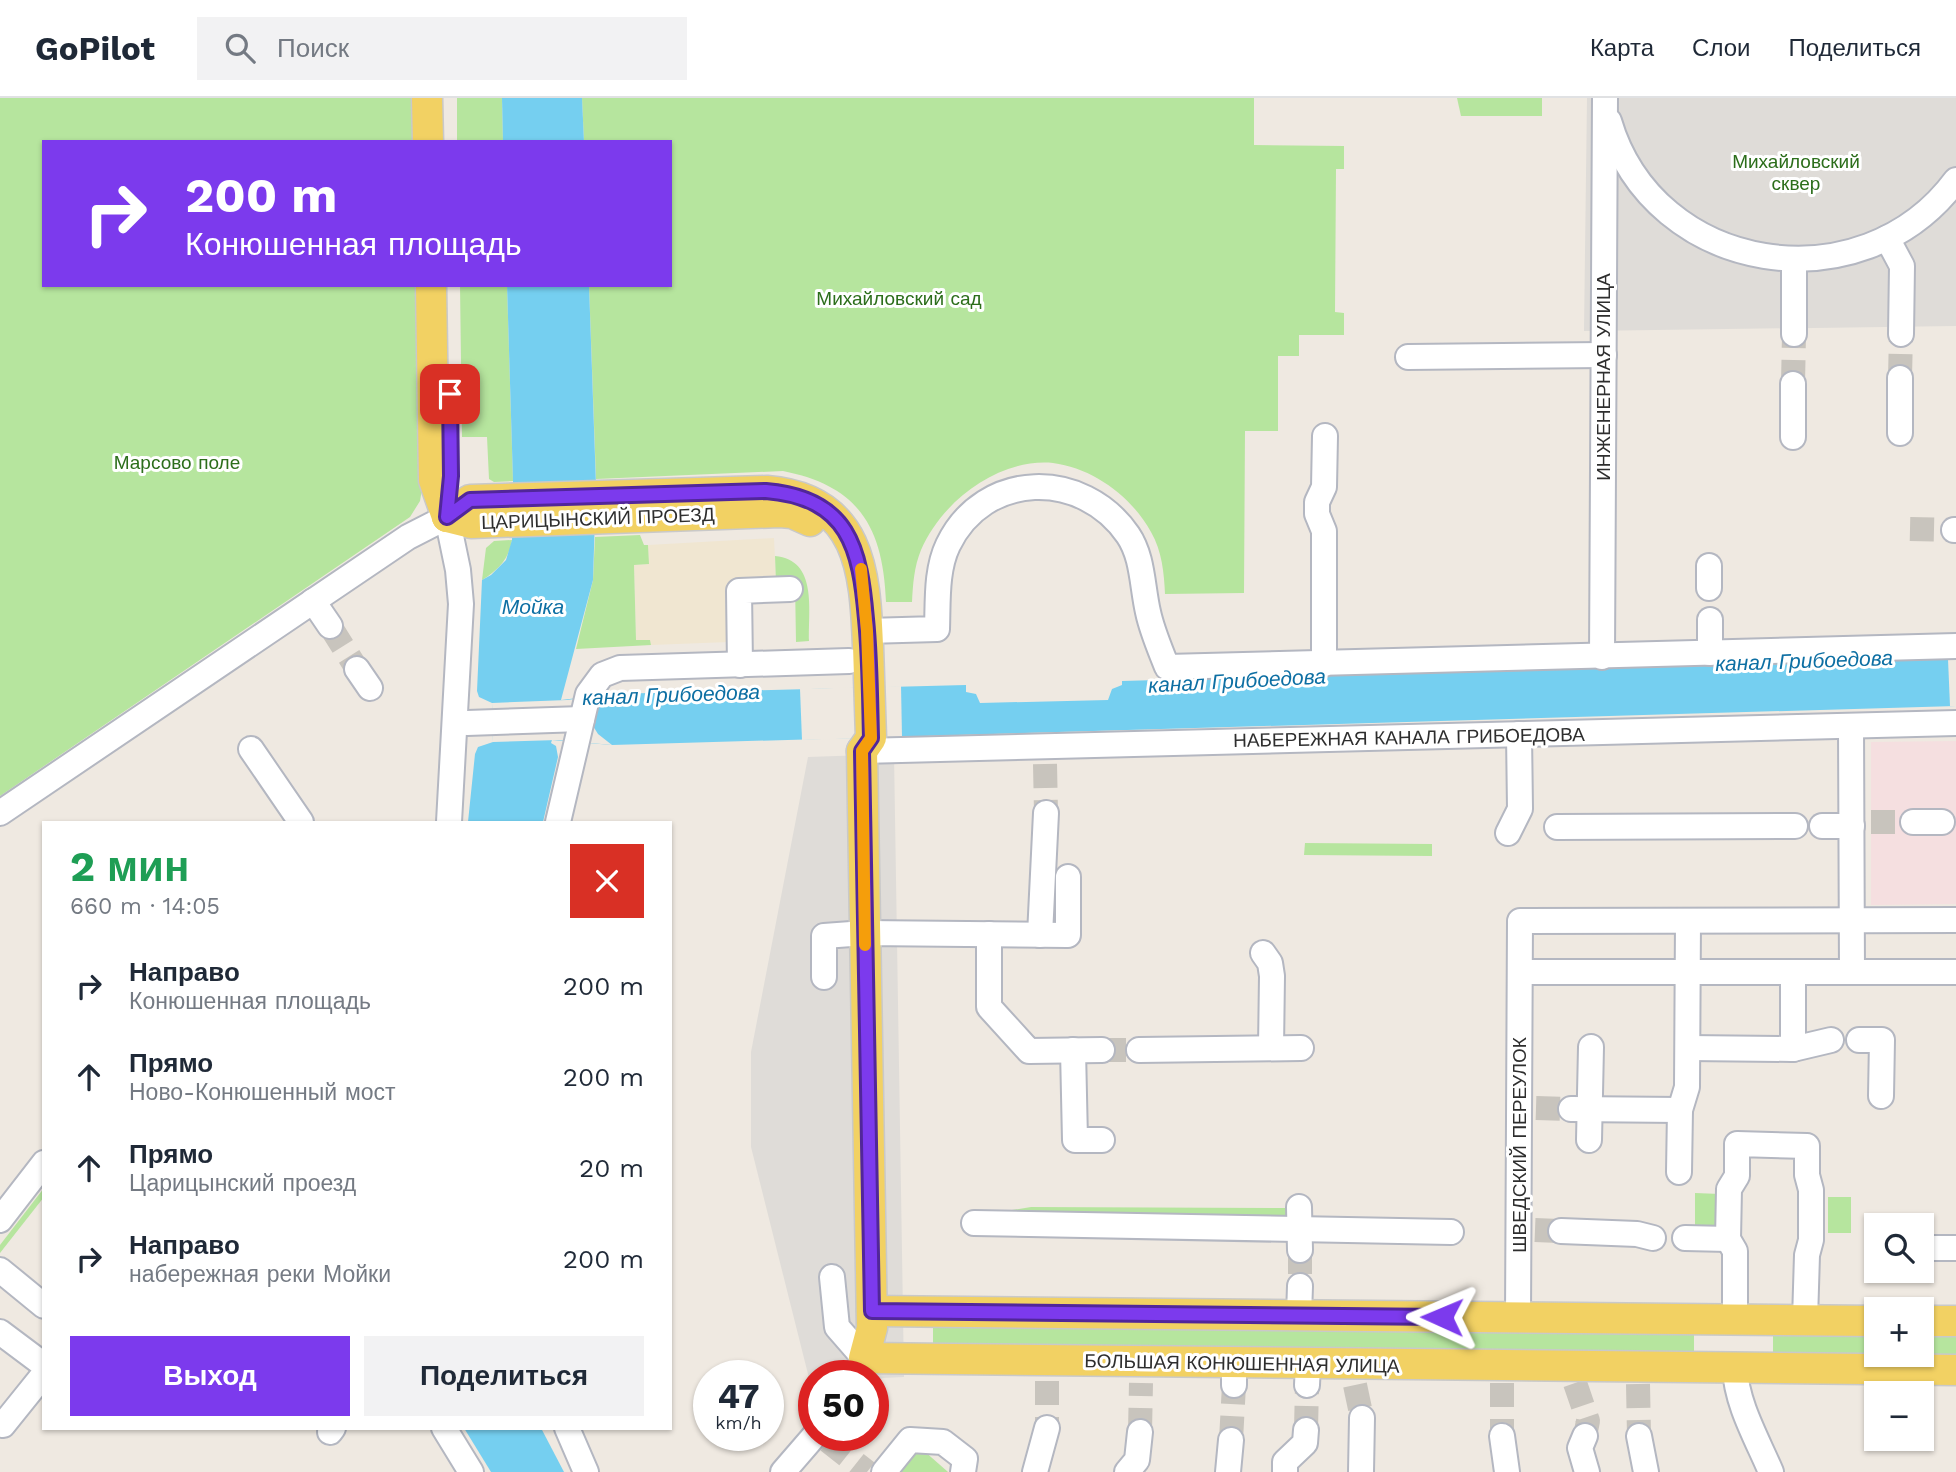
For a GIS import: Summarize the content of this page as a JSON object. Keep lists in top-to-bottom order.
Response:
{
  "streets": {
    "main road": ["ЦАРИЦЫНСКИЙ ПРОЕЗД", "БОЛЬШАЯ КОНЮШЕННАЯ УЛИЦА"],
    "street": ["ИНЖЕНЕРНАЯ УЛИЦА", "НАБЕРЕЖНАЯ КАНАЛА ГРИБОЕДОВА", "ШВЕДСКИЙ ПЕРЕУЛОК"]
  },
  "water": ["Мойка", "канал Грибоедова"],
  "parks": ["Михайловский сквер", "Михайловский сад", "Марсово поле"],
  "page": {
    "header": "GoPilot",
    "search": "Поиск",
    "nav": ["Карта", "Слои", "Поделиться"],
    "turn": ["200 m", "Конюшенная площадь"],
    "heading": ["2 мин", "660 m · 14:05"],
    "list": [
      {
        "name": "Направо",
        "note": "Конюшенная площадь",
        "value": "200 m"
      },
      {
        "name": "Прямо",
        "note": "Ново-Конюшенный мост",
        "value": "200 m"
      },
      {
        "name": "Прямо",
        "note": "Царицынский проезд",
        "value": "20 m"
      },
      {
        "name": "Направо",
        "note": "набережная реки Мойки",
        "value": "200 m"
      }
    ],
    "map_buttons": ["+", "−"],
    "buttons": ["Выход", "Поделиться"],
    "speed": "47 km/h",
    "limit": "50"
  }
}
